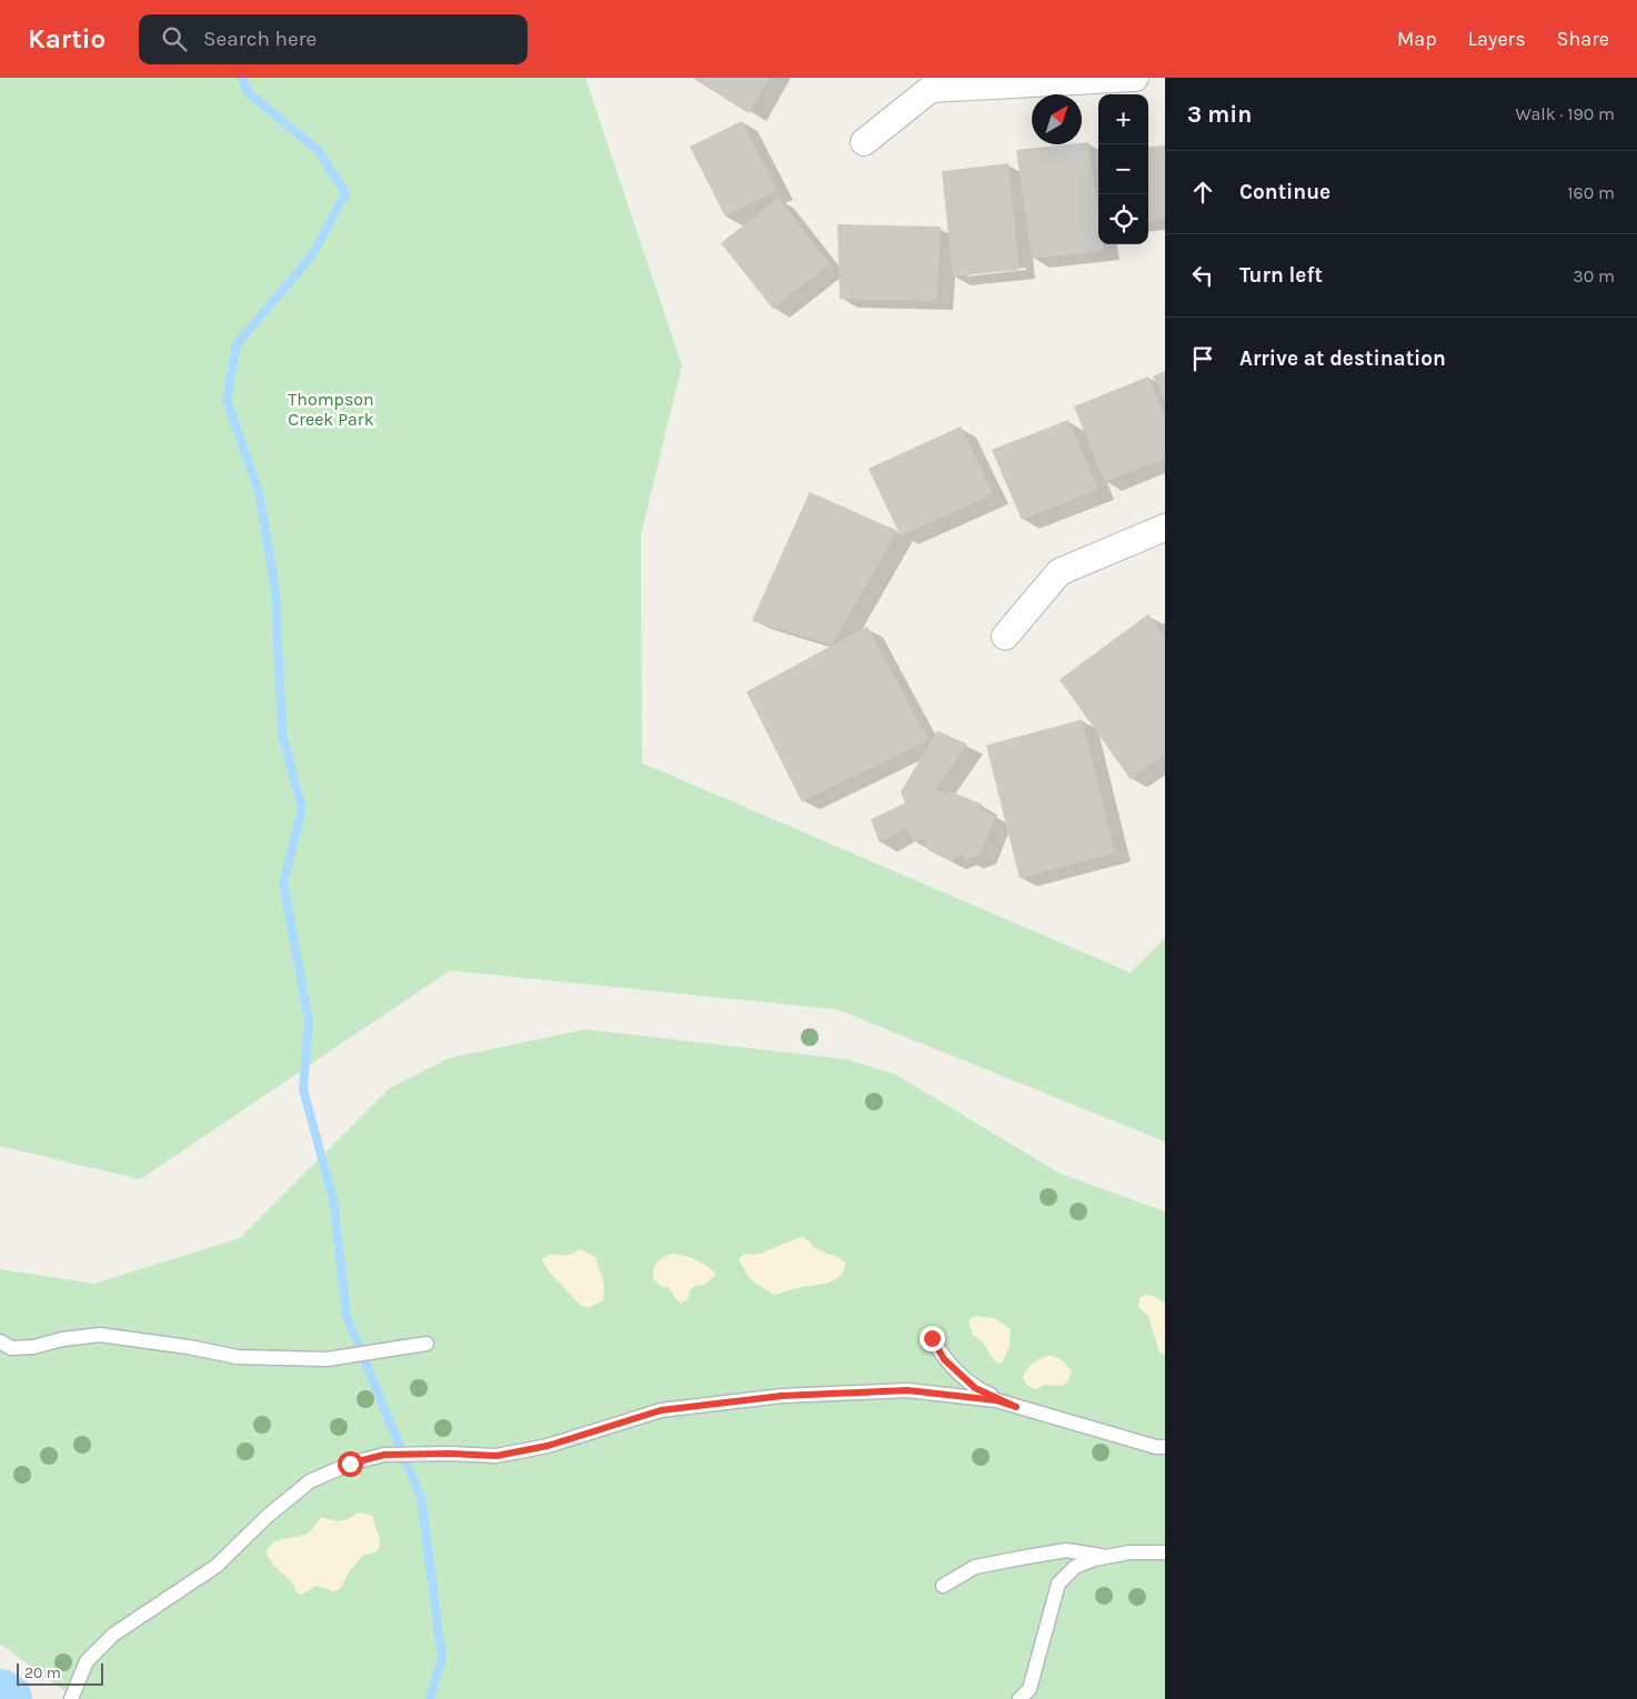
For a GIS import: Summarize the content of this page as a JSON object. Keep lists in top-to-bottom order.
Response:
{
  "parks": ["Thompson Creek Park"],
  "scale_bar": "20 m",
  "north": "top right",
  "page": {
    "header": "Kartio",
    "search": "Search here",
    "nav": ["Map", "Layers", "Share"],
    "heading": ["3 min", "Walk · 190 m"],
    "map_buttons": ["+", "−"],
    "list": [
      ["Continue", "160 m"],
      ["Turn left", "30 m"],
      "Arrive at destination"
    ],
    "scale": "20 m"
  }
}
